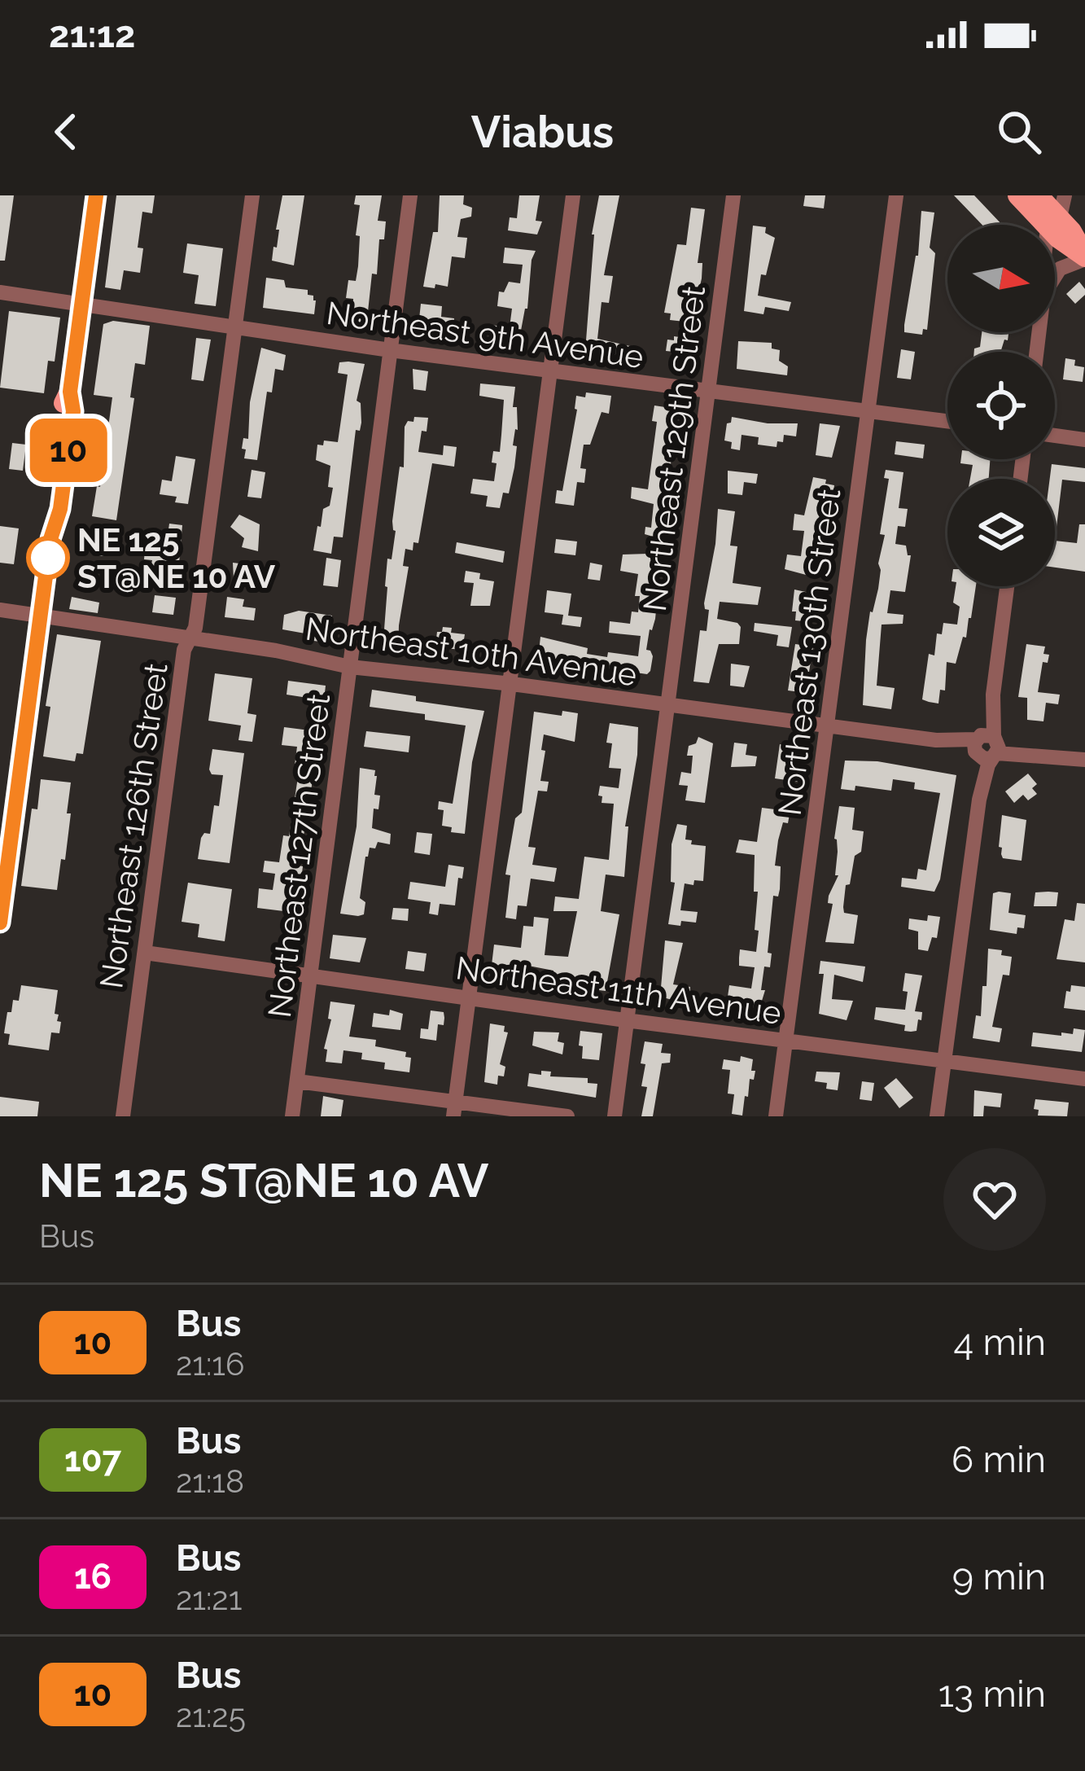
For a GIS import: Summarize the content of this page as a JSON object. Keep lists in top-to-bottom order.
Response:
{
  "streets": {
    "street": [
      "Northeast 9th Avenue",
      "Northeast 129th Street",
      "Northeast 10th Avenue",
      "Northeast 130th Street",
      "Northeast 126th Street",
      "Northeast 127th Street",
      "Northeast 11th Avenue"
    ]
  },
  "crossings": [
    ["Northeast 9th Avenue", "Northeast 129th Street"],
    ["Northeast 9th Avenue", "Northeast 130th Street"],
    ["Northeast 9th Avenue", "Northeast 126th Street"],
    ["Northeast 9th Avenue", "Northeast 127th Street"],
    ["Northeast 129th Street", "Northeast 10th Avenue"],
    ["Northeast 129th Street", "Northeast 11th Avenue"],
    ["Northeast 10th Avenue", "Northeast 130th Street"],
    ["Northeast 10th Avenue", "Northeast 126th Street"],
    ["Northeast 10th Avenue", "Northeast 127th Street"],
    ["Northeast 130th Street", "Northeast 11th Avenue"],
    ["Northeast 126th Street", "Northeast 11th Avenue"],
    ["Northeast 127th Street", "Northeast 11th Avenue"]
  ],
  "places": ["NE 125 ST@NE 10 AV"],
  "lines": ["bus line 10"],
  "north": "right",
  "page": {
    "status": "21:12",
    "header": "Viabus",
    "on_map": "10",
    "heading": ["NE 125 ST@NE 10 AV", "Bus"],
    "list": [
      {
        "mark": "10",
        "name": "Bus",
        "note": "21:16",
        "value": "4 min"
      },
      {
        "mark": "107",
        "name": "Bus",
        "note": "21:18",
        "value": "6 min"
      },
      {
        "mark": "16",
        "name": "Bus",
        "note": "21:21",
        "value": "9 min"
      },
      {
        "mark": "10",
        "name": "Bus",
        "note": "21:25",
        "value": "13 min"
      }
    ]
  }
}
